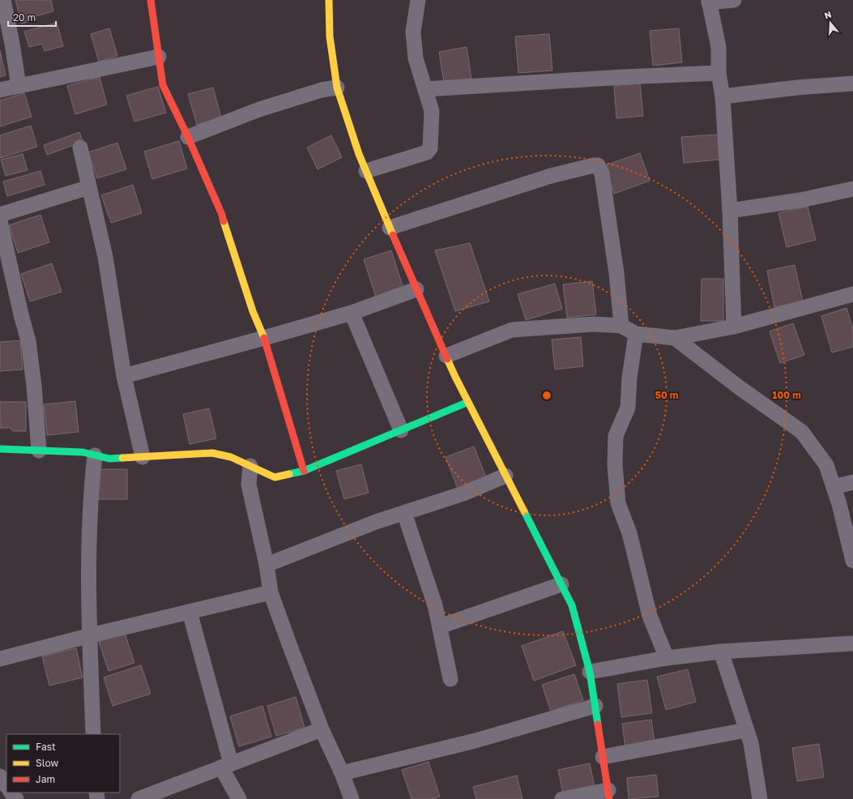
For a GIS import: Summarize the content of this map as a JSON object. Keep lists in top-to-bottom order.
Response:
{
  "legend": ["Fast", "Slow", "Jam"],
  "scale_bar": "20 m",
  "north": "top",
  "rings": ["50 m", "100 m"]
}
